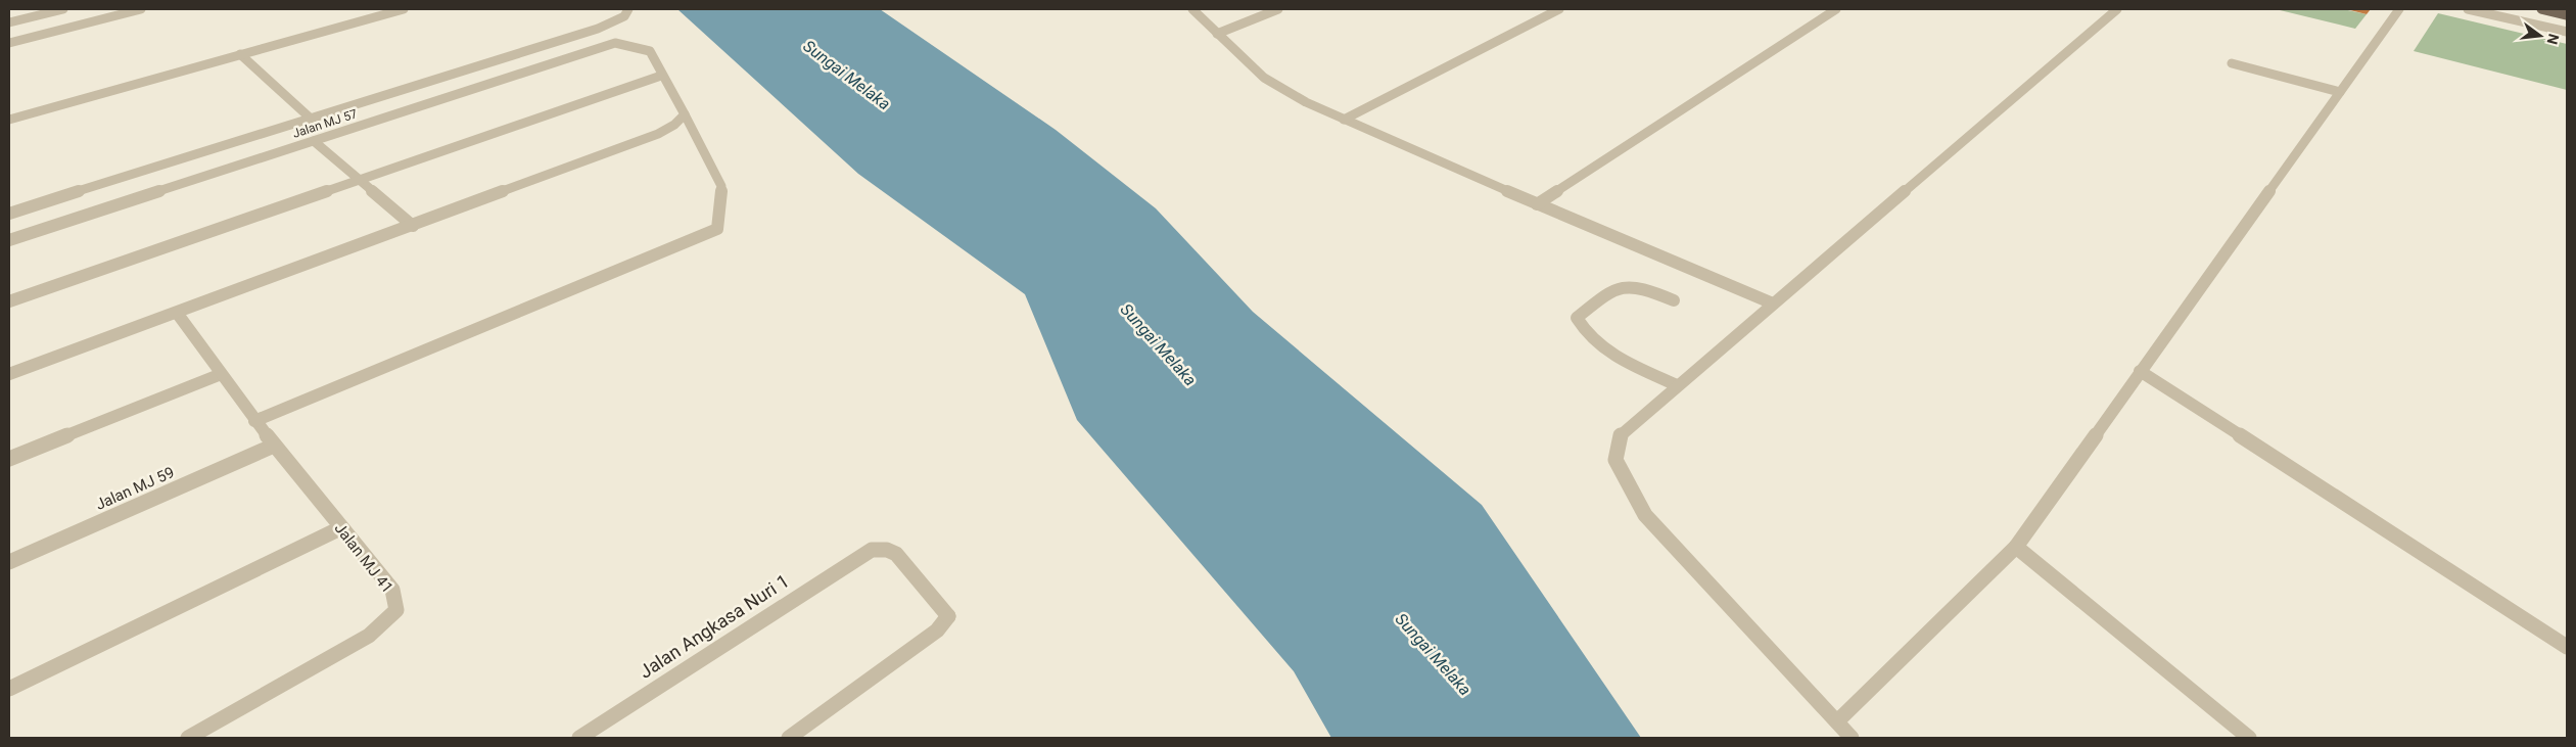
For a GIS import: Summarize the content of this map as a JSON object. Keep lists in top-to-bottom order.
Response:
{
  "streets": {
    "street": [
      "Jalan MJ 57",
      "Jalan MJ 59",
      "Jalan MJ 41",
      "Jalan Angkasa Nuri 1"
    ]
  },
  "crossings": [
    ["Jalan MJ 59", "Jalan MJ 41"]
  ],
  "water": ["Sungai Melaka"],
  "north": "right"
}
